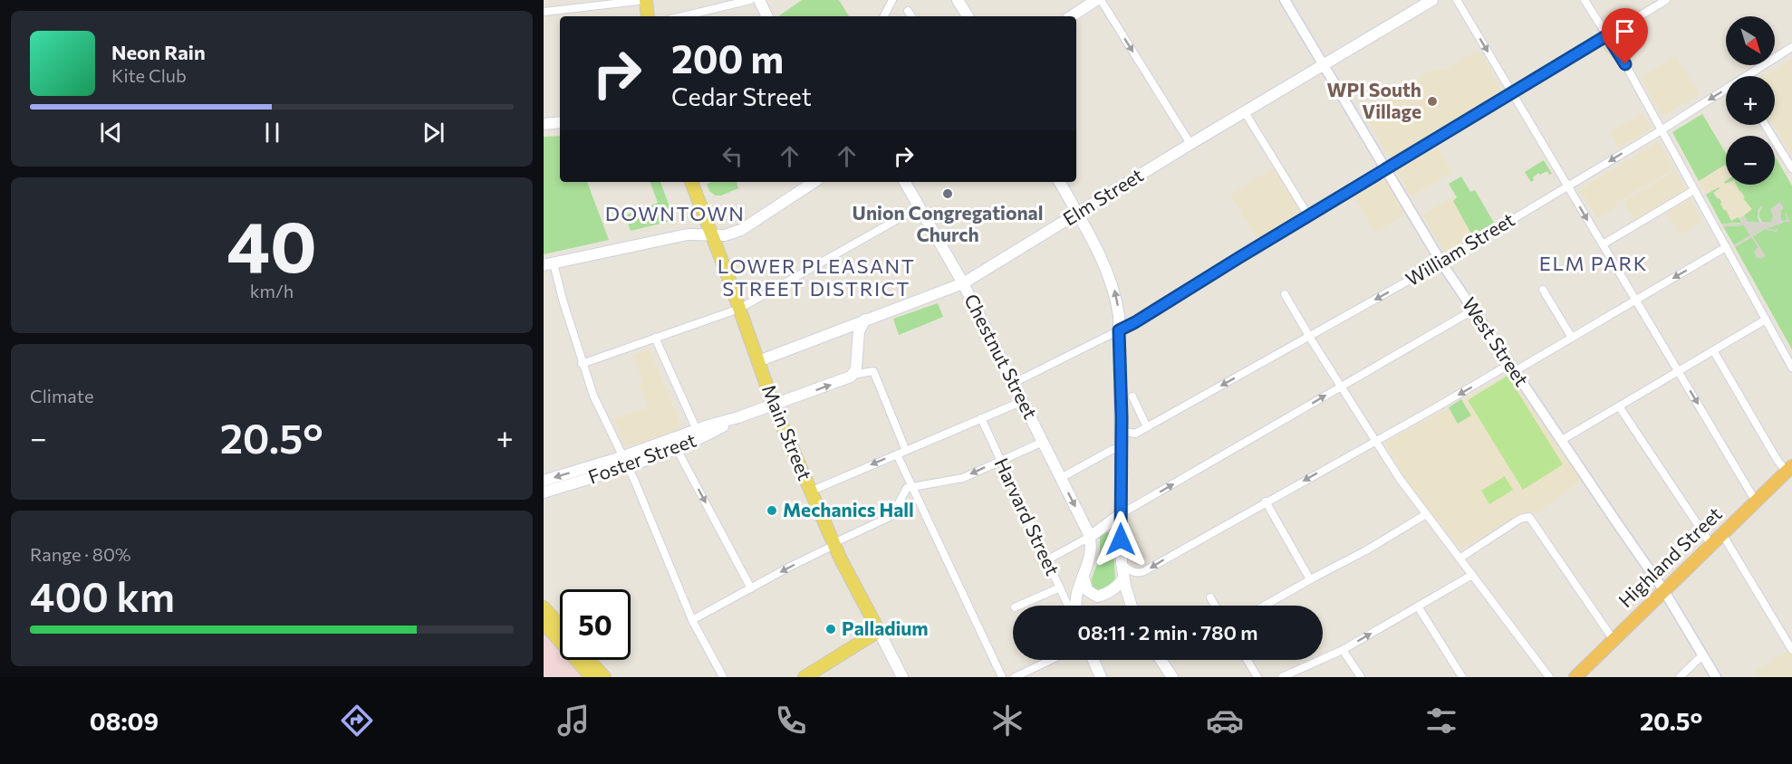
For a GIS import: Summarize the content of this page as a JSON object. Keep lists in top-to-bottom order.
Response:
{
  "streets": {
    "highway": ["Highland Street"],
    "main road": [
      "Elm Street",
      "Chestnut Street",
      "Main Street",
      "Foster Street"
    ],
    "street": ["William Street", "West Street", "Harvard Street"]
  },
  "crossings": [
    ["Elm Street", "West Street"],
    ["Elm Street", "Chestnut Street"],
    ["Elm Street", "Main Street"],
    ["William Street", "West Street"],
    ["West Street", "Highland Street"],
    ["Main Street", "Foster Street"]
  ],
  "districts": ["DOWNTOWN", "ELM PARK", "LOWER PLEASANT STREET DISTRICT"],
  "places": [
    "WPI South Village",
    "Union Congregational Church",
    "Mechanics Hall",
    "Palladium"
  ],
  "north": "bottom right",
  "page": {
    "map_buttons": ["+", "−"],
    "turn": ["200 m", "Cedar Street"],
    "song": ["Neon Rain", "Kite Club"],
    "tile": [
      ["40", "km/h"],
      "Climate",
      ["Range · 80%", "400 km"]
    ],
    "heat": ["−", "20.5°", "+"],
    "limit": "50",
    "trip": "08:11 · 2 min · 780 m",
    "tabs": ["08:09", "20.5°"]
  }
}
